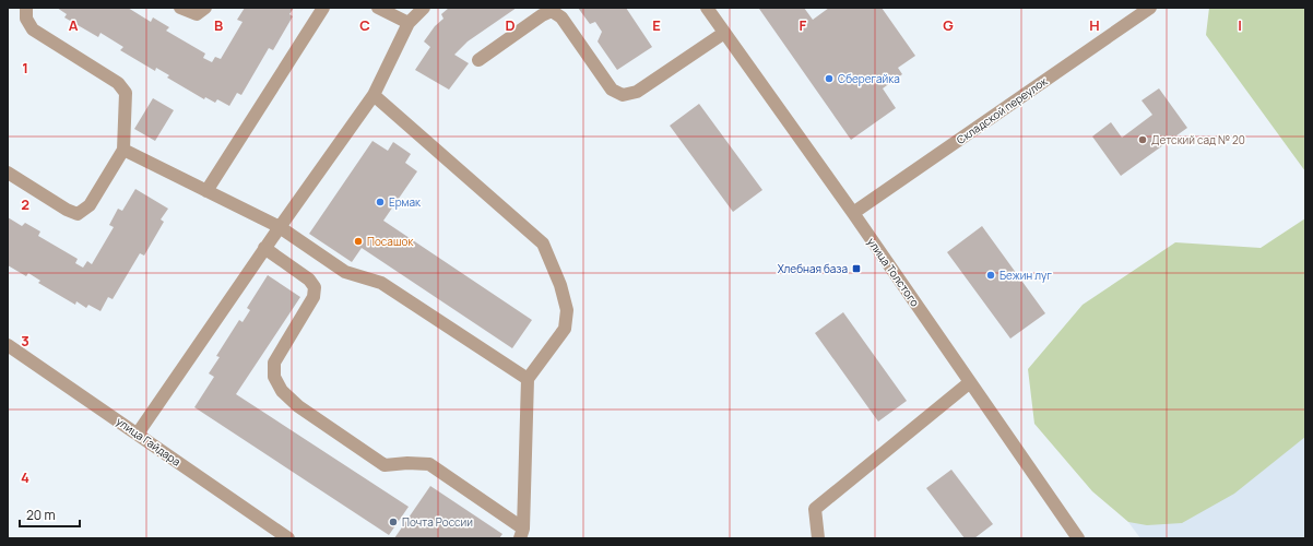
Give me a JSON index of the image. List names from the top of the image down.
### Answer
{
  "streets": {
    "street": ["Складской переулок", "улица Толстого", "улица Гайдара"]
  },
  "crossings": [
    ["Складской переулок", "улица Толстого"]
  ],
  "places": {
    "other": [
      "Сберегайка",
      "Детский сад № 20",
      "Ермак",
      "Посашок",
      "Бежин луг",
      "Почта России"
    ],
    "transit": ["Хлебная база"]
  },
  "scale_bar": "20 m",
  "grid": {
    "columns": [
      "A",
      "B",
      "C",
      "D",
      "E",
      "F",
      "G",
      "H",
      "I"
    ],
    "rows": [
      "1",
      "2",
      "3",
      "4"
    ]
  }
}
